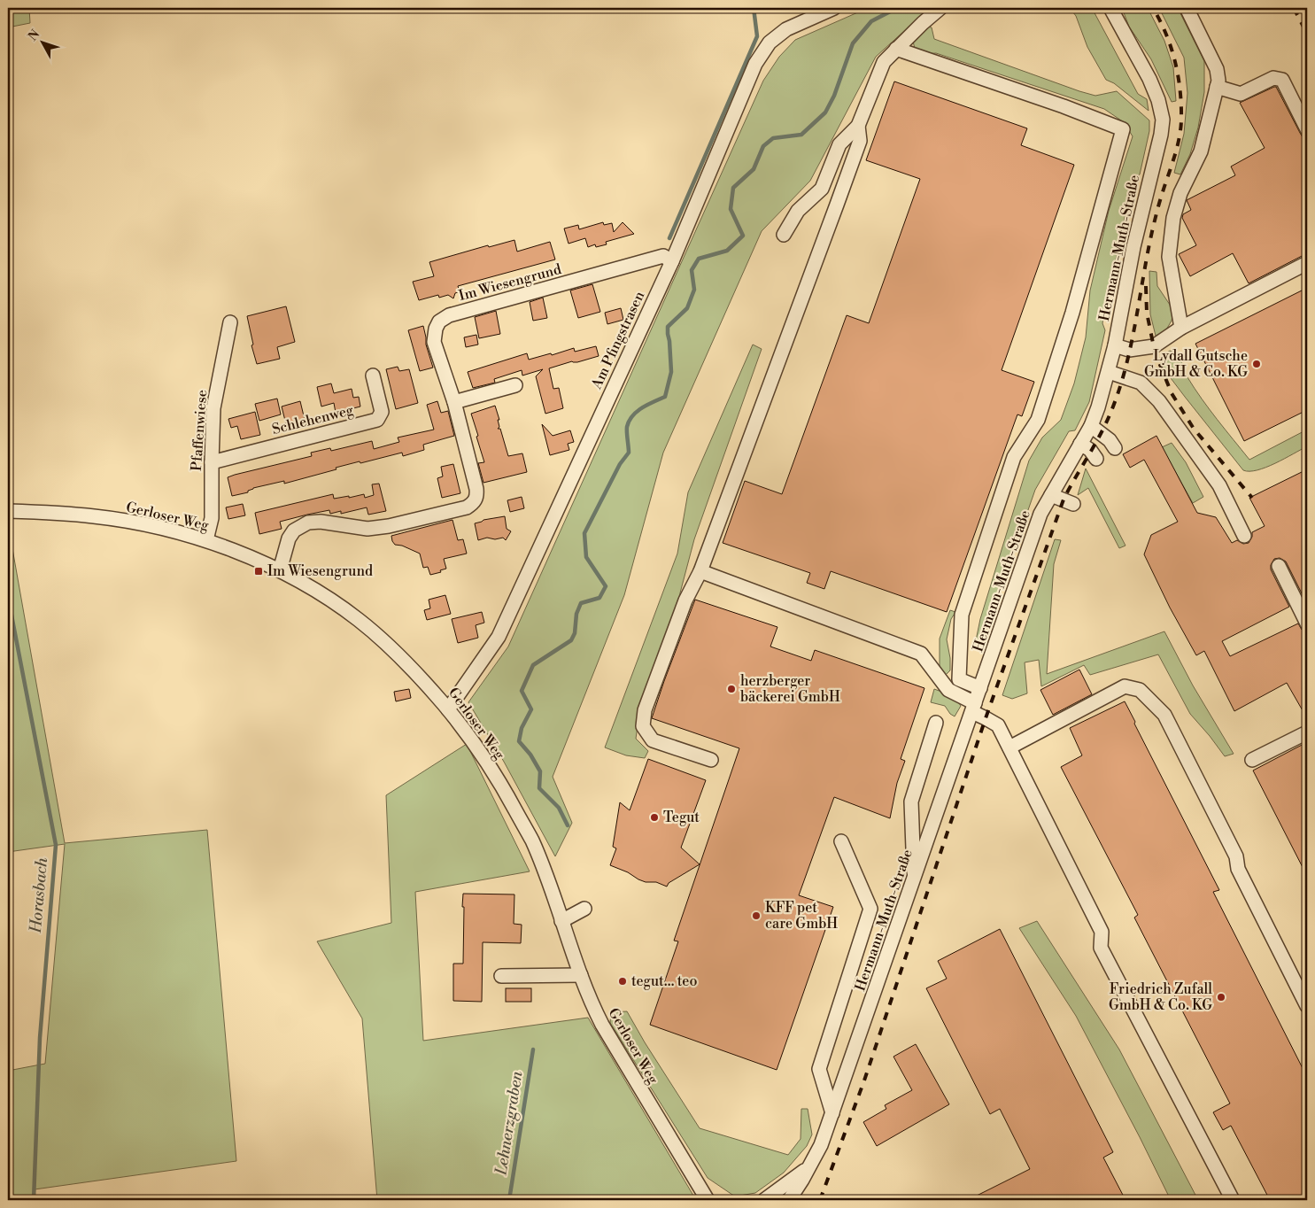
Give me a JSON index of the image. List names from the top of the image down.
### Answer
{
  "streets": {
    "street": [
      "Hermann-Muth-Straße",
      "Im Wiesengrund",
      "Am Pfingstrasen",
      "Schlehenweg",
      "Pfaffenwiese",
      "Gerloser Weg"
    ]
  },
  "crossings": [
    ["Im Wiesengrund", "Am Pfingstrasen"],
    ["Im Wiesengrund", "Gerloser Weg"],
    ["Am Pfingstrasen", "Gerloser Weg"],
    ["Schlehenweg", "Pfaffenwiese"],
    ["Pfaffenwiese", "Gerloser Weg"]
  ],
  "water": ["Horasbach", "Lehnerzgraben"],
  "places": {
    "other": [
      "Lydall Gutsche GmbH & Co. KG",
      "herzberger bäckerei GmbH",
      "Tegut",
      "KFF pet care GmbH",
      "tegut… teo",
      "Friedrich Zufall GmbH & Co. KG"
    ],
    "transit": ["Im Wiesengrund"]
  },
  "north": "top left"
}
